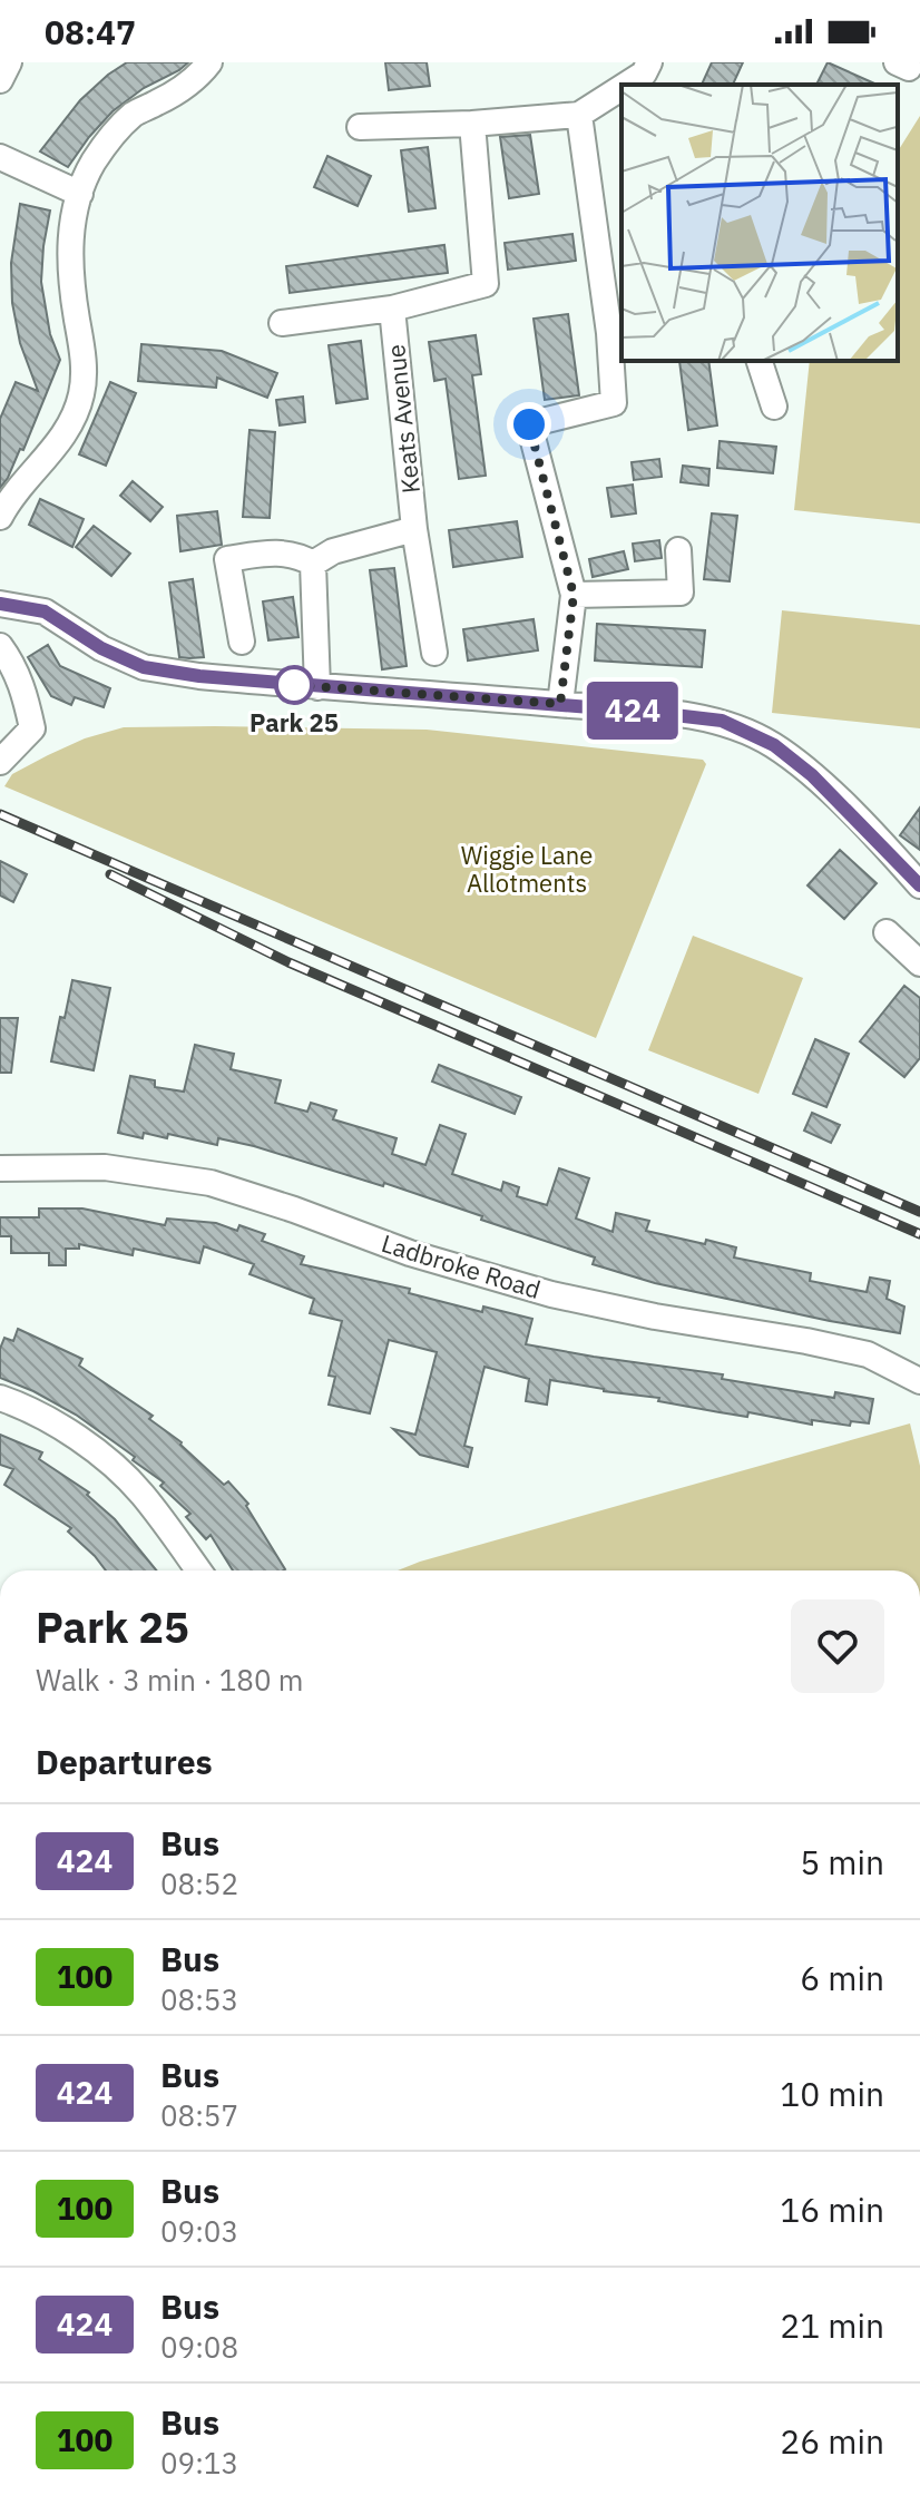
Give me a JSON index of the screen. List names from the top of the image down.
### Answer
{
  "streets": {
    "street": ["Keats Avenue", "Ladbroke Road"]
  },
  "parks": ["Wiggie Lane Allotments"],
  "places": ["Park 25"],
  "lines": ["bus line 424"],
  "page": {
    "status": "08:47",
    "on_map": "424",
    "heading": [
      ["Park 25", "Walk · 3 min · 180 m"],
      "Departures"
    ],
    "list": [
      {
        "mark": "424",
        "name": "Bus",
        "note": "08:52",
        "value": "5 min"
      },
      {
        "mark": "100",
        "name": "Bus",
        "note": "08:53",
        "value": "6 min"
      },
      {
        "mark": "424",
        "name": "Bus",
        "note": "08:57",
        "value": "10 min"
      },
      {
        "mark": "100",
        "name": "Bus",
        "note": "09:03",
        "value": "16 min"
      },
      {
        "mark": "424",
        "name": "Bus",
        "note": "09:08",
        "value": "21 min"
      },
      {
        "mark": "100",
        "name": "Bus",
        "note": "09:13",
        "value": "26 min"
      }
    ]
  }
}
